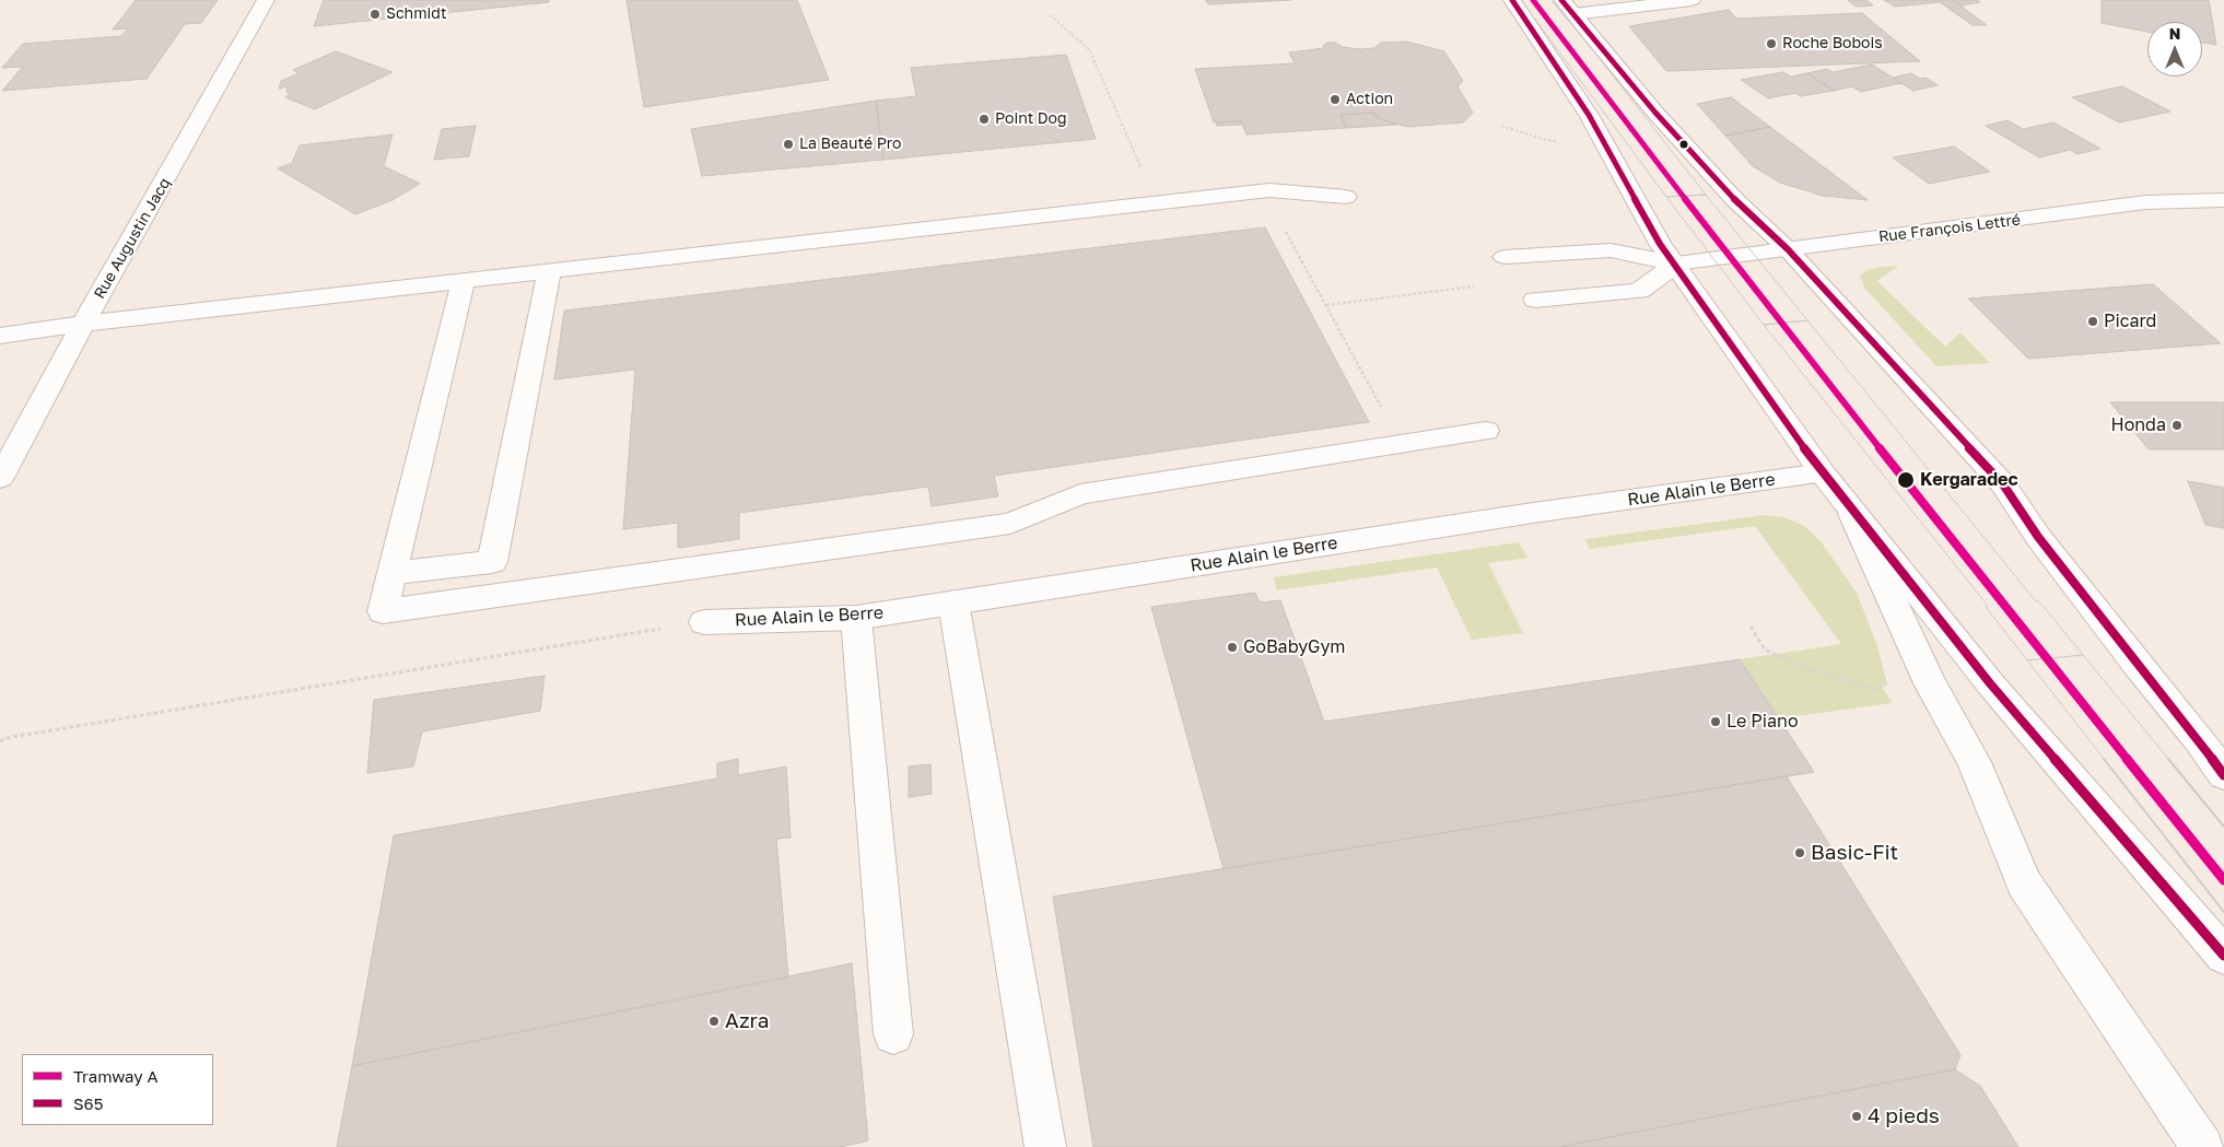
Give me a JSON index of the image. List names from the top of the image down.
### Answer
{
  "streets": {
    "street": ["Rue François Lettré", "Rue Augustin Jacq", "Rue Alain le Berre"]
  },
  "places": [
    "Schmidt",
    "Roche Bobois",
    "Action",
    "Point Dog",
    "La Beauté Pro",
    "Picard",
    "Honda",
    "Kergaradec",
    "GoBabyGym",
    "Le Piano",
    "Basic-Fit",
    "Azra",
    "4 pieds"
  ],
  "lines": ["tram line A", "transit line S65"],
  "legend": ["Tramway A", "S65"],
  "north": "top"
}
